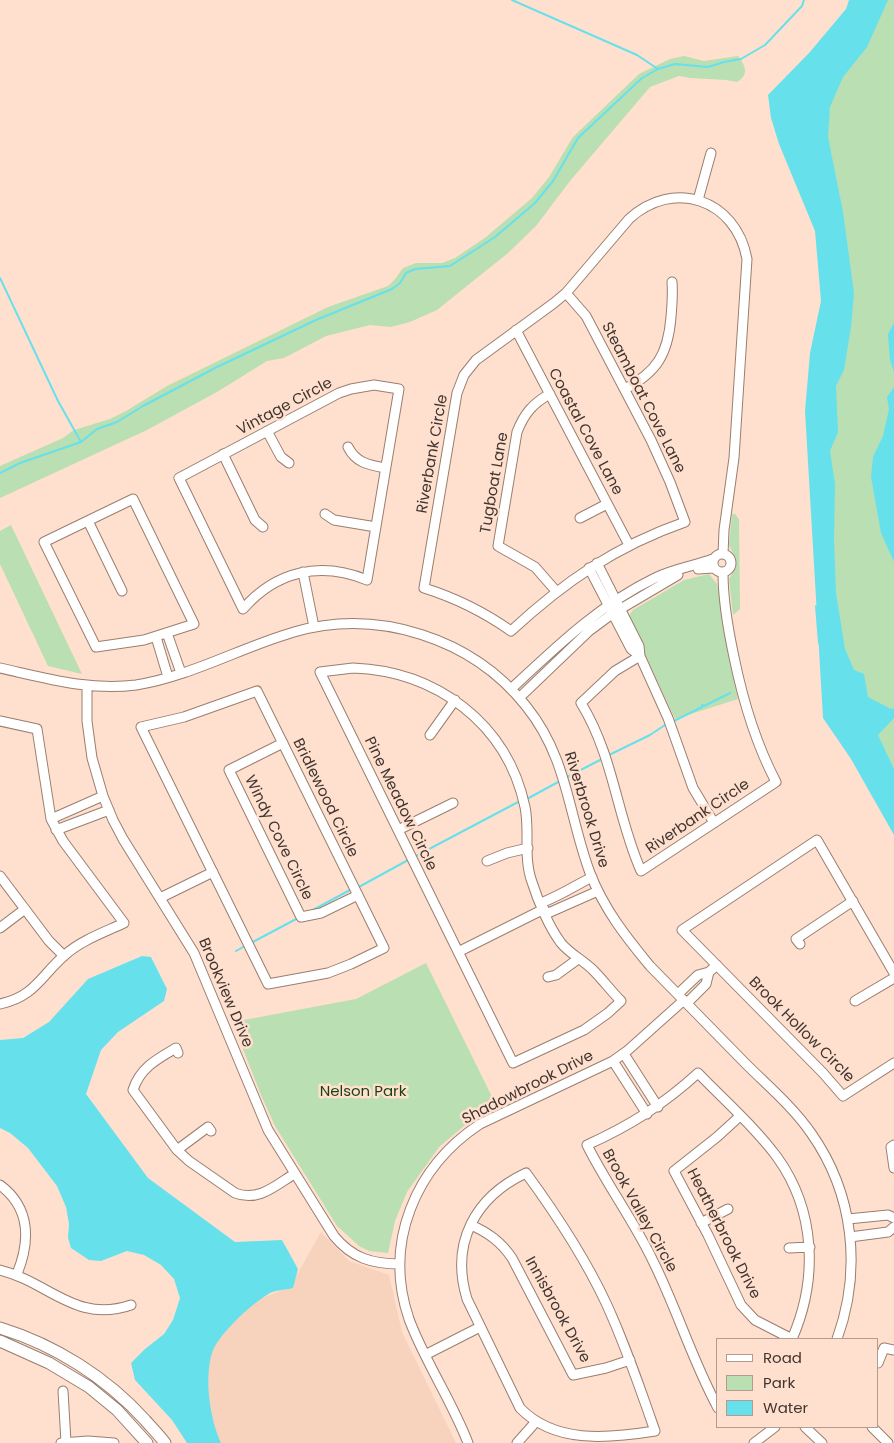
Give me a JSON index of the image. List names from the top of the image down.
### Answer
{
  "streets": {
    "street": [
      "Steamboat Cove Lane",
      "Vintage Circle",
      "Coastal Cove Lane",
      "Riverbank Circle",
      "Tugboat Lane",
      "Bridlewood Circle",
      "Pine Meadow Circle",
      "Riverbrook Drive",
      "Windy Cove Circle",
      "Brookview Drive",
      "Brook Hollow Circle",
      "Shadowbrook Drive",
      "Brook Valley Circle",
      "Heatherbrook Drive",
      "Innisbrook Drive"
    ]
  },
  "crossings": [
    ["Steamboat Cove Lane", "Riverbank Circle"],
    ["Coastal Cove Lane", "Riverbank Circle"],
    ["Coastal Cove Lane", "Tugboat Lane"],
    ["Riverbank Circle", "Tugboat Lane"],
    ["Bridlewood Circle", "Windy Cove Circle"],
    ["Riverbrook Drive", "Brookview Drive"],
    ["Riverbrook Drive", "Shadowbrook Drive"],
    ["Brookview Drive", "Shadowbrook Drive"],
    ["Brook Valley Circle", "Heatherbrook Drive"]
  ],
  "parks": ["Nelson Park"],
  "legend": ["Road", "Park", "Water"]
}
